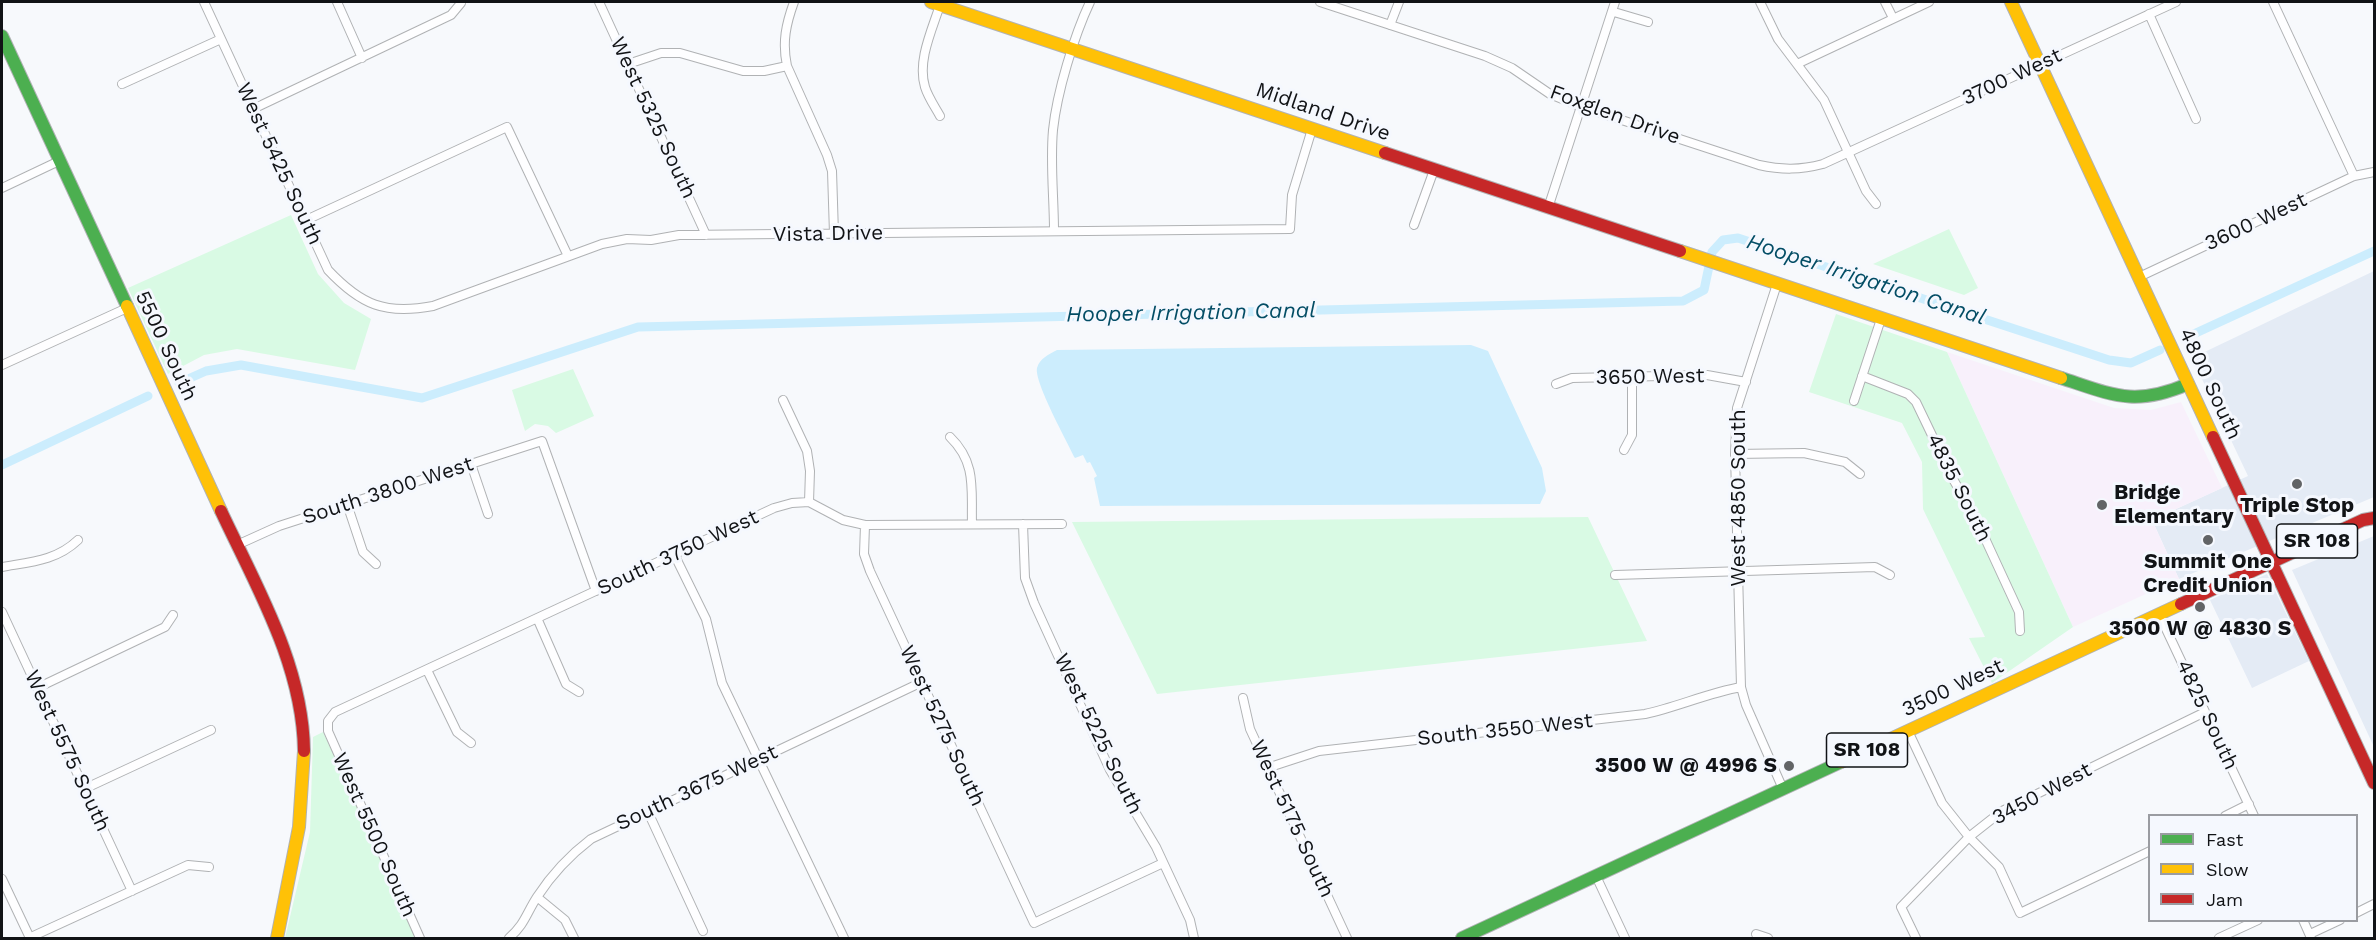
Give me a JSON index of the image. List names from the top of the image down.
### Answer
{
  "streets": {
    "main road": [
      "Midland Drive",
      "5500 South",
      "4800 South",
      "SR 108",
      "3500 West"
    ],
    "street": [
      "3700 West",
      "Foxglen Drive",
      "West 5325 South",
      "West 5425 South",
      "3600 West",
      "Vista Drive",
      "3650 West",
      "4835 South",
      "South 3800 West",
      "West 4850 South",
      "South 3750 West",
      "4825 South",
      "West 5275 South",
      "South 3550 West",
      "West 5225 South",
      "West 5575 South",
      "South 3675 West",
      "3450 West",
      "West 5175 South",
      "West 5500 South"
    ]
  },
  "crossings": [
    ["3700 West", "Foxglen Drive"],
    ["3700 West", "4800 South"],
    ["Midland Drive", "Vista Drive"],
    ["Midland Drive", "4800 South"],
    ["Midland Drive", "West 4850 South"],
    ["West 5325 South", "Vista Drive"],
    ["West 5425 South", "Vista Drive"],
    ["3600 West", "4800 South"],
    ["5500 South", "South 3800 West"],
    ["3650 West", "West 4850 South"],
    ["4800 South", "3500 West"],
    ["South 3800 West", "South 3750 West"],
    ["West 4850 South", "3500 West"],
    ["West 4850 South", "South 3550 West"],
    ["South 3750 West", "West 5500 South"],
    ["3500 West", "4825 South"],
    ["4825 South", "3450 West"],
    ["West 5275 South", "West 5225 South"],
    ["West 5275 South", "South 3675 West"],
    ["South 3550 West", "West 5175 South"]
  ],
  "water": ["Hooper Irrigation Canal"],
  "places": [
    "Triple Stop",
    "Bridge Elementary",
    "Summit One Credit Union",
    "3500 W @ 4830 S",
    "3500 W @ 4996 S"
  ],
  "legend": ["Fast", "Slow", "Jam"]
}
